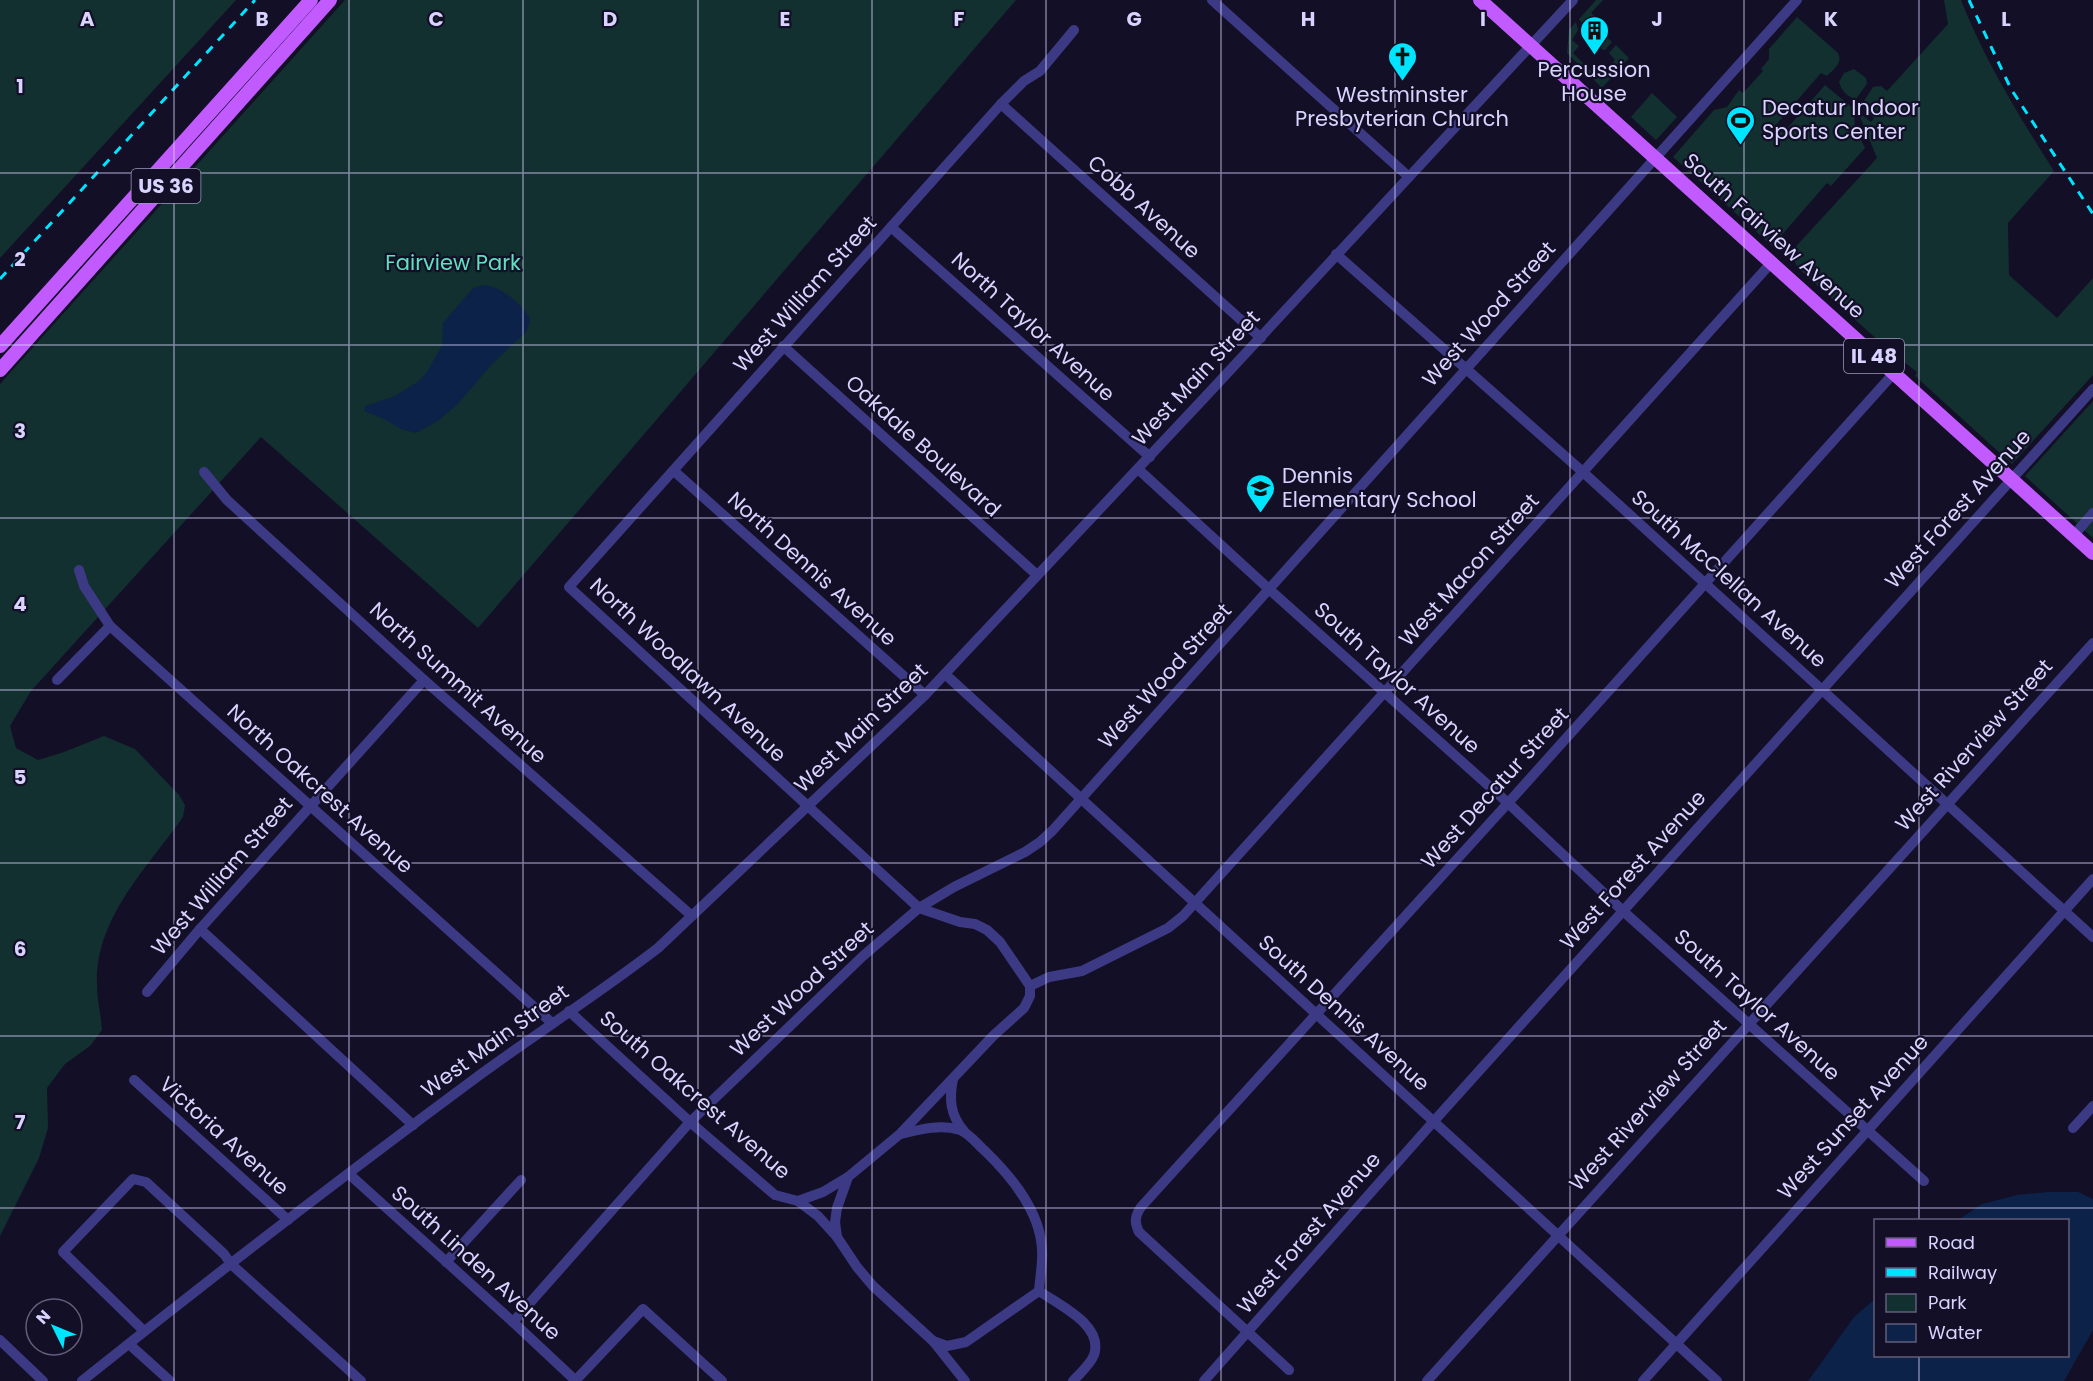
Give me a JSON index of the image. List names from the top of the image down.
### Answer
{
  "streets": {
    "main road": ["US 36", "South Fairview Avenue", "IL 48"],
    "street": [
      "Cobb Avenue",
      "West William Street",
      "West Wood Street",
      "North Taylor Avenue",
      "West Main Street",
      "Oakdale Boulevard",
      "West Forest Avenue",
      "North Dennis Avenue",
      "West Macon Street",
      "South McClellan Avenue",
      "North Woodlawn Avenue",
      "South Taylor Avenue",
      "North Summit Avenue",
      "West Riverview Street",
      "West Decatur Street",
      "North Oakcrest Avenue",
      "South Dennis Avenue",
      "South Oakcrest Avenue",
      "West Sunset Avenue",
      "Victoria Avenue",
      "South Linden Avenue"
    ]
  },
  "crossings": [
    ["Cobb Avenue", "West William Street"],
    ["Cobb Avenue", "West Main Street"],
    ["South Fairview Avenue", "West Wood Street"],
    ["South Fairview Avenue", "West Main Street"],
    ["South Fairview Avenue", "West Forest Avenue"],
    ["South Fairview Avenue", "West Macon Street"],
    ["South Fairview Avenue", "West Decatur Street"],
    ["West William Street", "North Taylor Avenue"],
    ["West William Street", "Oakdale Boulevard"],
    ["West William Street", "North Dennis Avenue"],
    ["West William Street", "North Woodlawn Avenue"],
    ["West William Street", "North Summit Avenue"],
    ["West William Street", "North Oakcrest Avenue"],
    ["West Wood Street", "South McClellan Avenue"],
    ["West Wood Street", "North Woodlawn Avenue"],
    ["West Wood Street", "South Taylor Avenue"],
    ["West Wood Street", "South Dennis Avenue"],
    ["West Wood Street", "South Oakcrest Avenue"],
    ["West Wood Street", "South Linden Avenue"],
    ["North Taylor Avenue", "West Main Street"],
    ["West Main Street", "Oakdale Boulevard"],
    ["West Main Street", "North Dennis Avenue"],
    ["West Main Street", "South McClellan Avenue"],
    ["West Main Street", "North Woodlawn Avenue"],
    ["West Main Street", "South Taylor Avenue"],
    ["West Main Street", "North Summit Avenue"],
    ["West Main Street", "North Oakcrest Avenue"],
    ["West Main Street", "South Dennis Avenue"],
    ["West Main Street", "South Oakcrest Avenue"],
    ["West Main Street", "Victoria Avenue"],
    ["West Main Street", "South Linden Avenue"],
    ["West Forest Avenue", "South McClellan Avenue"],
    ["West Forest Avenue", "South Taylor Avenue"],
    ["West Forest Avenue", "West Decatur Street"],
    ["West Forest Avenue", "South Dennis Avenue"],
    ["West Macon Street", "South McClellan Avenue"],
    ["West Macon Street", "South Taylor Avenue"],
    ["West Macon Street", "South Dennis Avenue"],
    ["South McClellan Avenue", "West Riverview Street"],
    ["South McClellan Avenue", "West Decatur Street"],
    ["South McClellan Avenue", "West Sunset Avenue"],
    ["South Taylor Avenue", "West Riverview Street"],
    ["South Taylor Avenue", "West Decatur Street"],
    ["South Taylor Avenue", "West Sunset Avenue"],
    ["West Riverview Street", "South Dennis Avenue"],
    ["West Decatur Street", "South Dennis Avenue"],
    ["South Dennis Avenue", "West Sunset Avenue"]
  ],
  "parks": ["Fairview Park"],
  "places": {
    "building": ["Percussion House"],
    "church": ["Westminster Presbyterian Church"],
    "sports": ["Decatur Indoor Sports Center"],
    "school or university": ["Dennis Elementary School"]
  },
  "legend": [
    "Road",
    "Railway",
    "Park",
    "Water"
  ],
  "north": "top left",
  "grid": {
    "columns": [
      "A",
      "B",
      "C",
      "D",
      "E",
      "F",
      "G",
      "H",
      "I",
      "J",
      "K",
      "L"
    ],
    "rows": [
      "1",
      "2",
      "3",
      "4",
      "5",
      "6",
      "7"
    ]
  }
}
